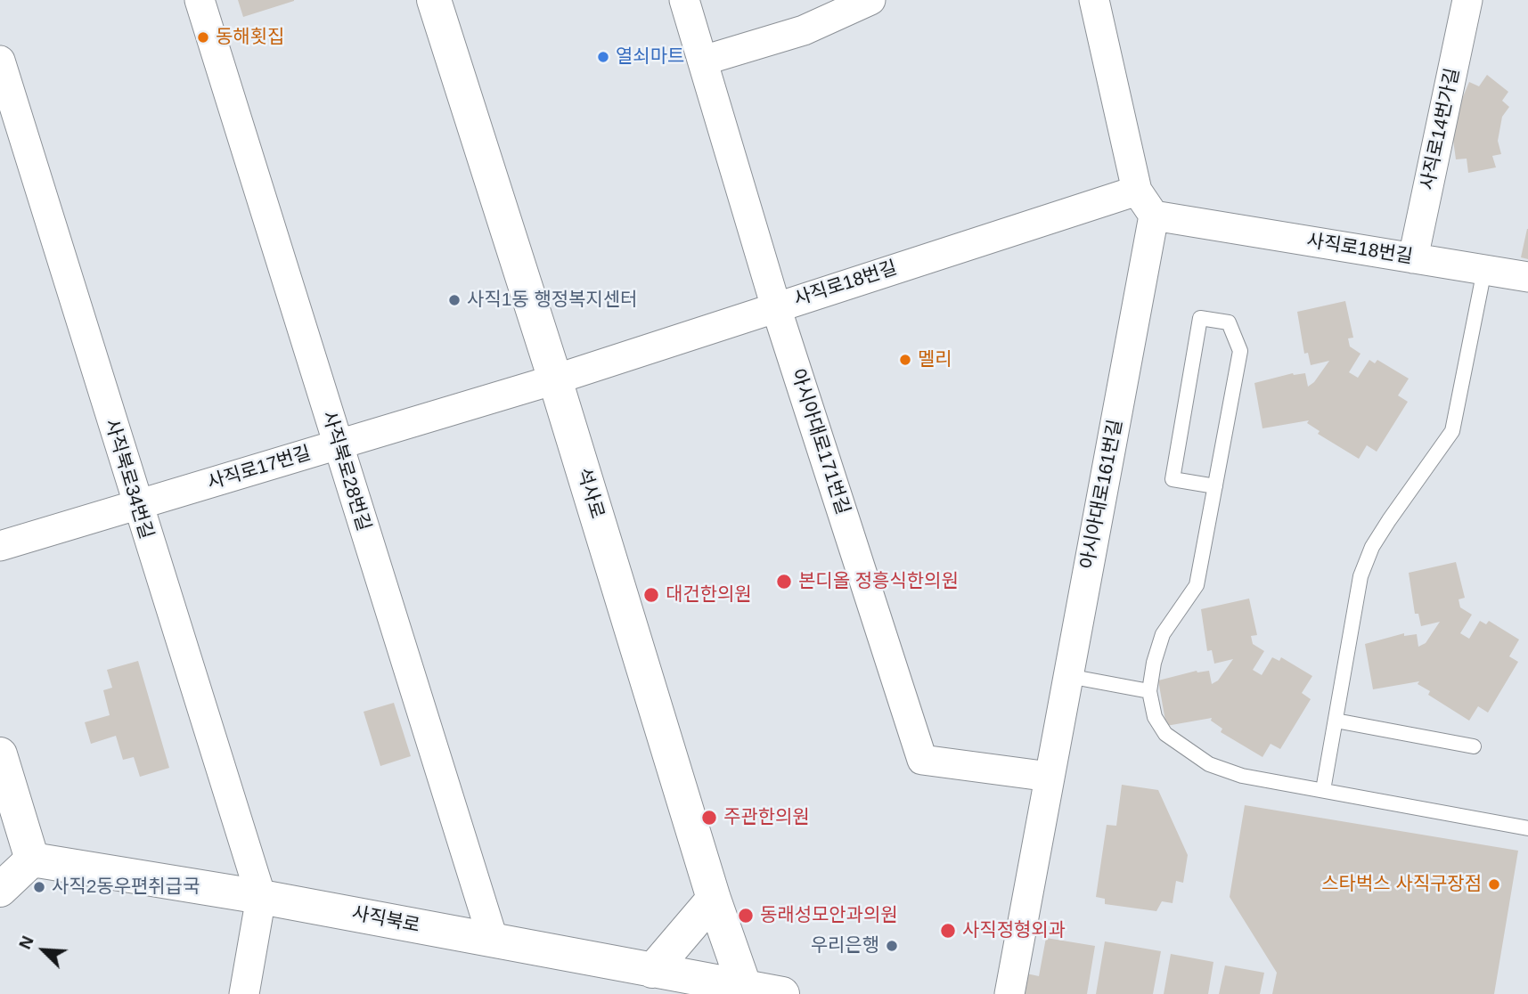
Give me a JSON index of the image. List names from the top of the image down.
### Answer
{
  "streets": {
    "main road": ["석사로", "사직북로"],
    "street": [
      "사직로14번가길",
      "사직로18번길",
      "아시아대로171번길",
      "사직로17번길",
      "사직북로28번길",
      "사직북로34번길",
      "아시아대로161번길"
    ]
  },
  "crossings": [
    ["사직로14번가길", "사직로18번길"],
    ["사직로18번길", "아시아대로171번길"],
    ["사직로18번길", "사직로17번길"],
    ["사직로18번길", "석사로"],
    ["사직로18번길", "아시아대로161번길"],
    ["아시아대로171번길", "아시아대로161번길"],
    ["사직로17번길", "사직북로28번길"],
    ["사직로17번길", "사직북로34번길"],
    ["사직로17번길", "석사로"],
    ["사직북로28번길", "사직북로"],
    ["사직북로34번길", "사직북로"],
    ["석사로", "사직북로"]
  ],
  "places": [
    "동해횟집",
    "열쇠마트",
    "사직1동 행정복지센터",
    "멜리",
    "본디올 정흥식한의원",
    "대건한의원",
    "주관한의원",
    "스타벅스 사직구장점",
    "사직2동우편취급국",
    "동래성모안과의원",
    "사직정형외과",
    "우리은행"
  ],
  "north": "top left"
}
